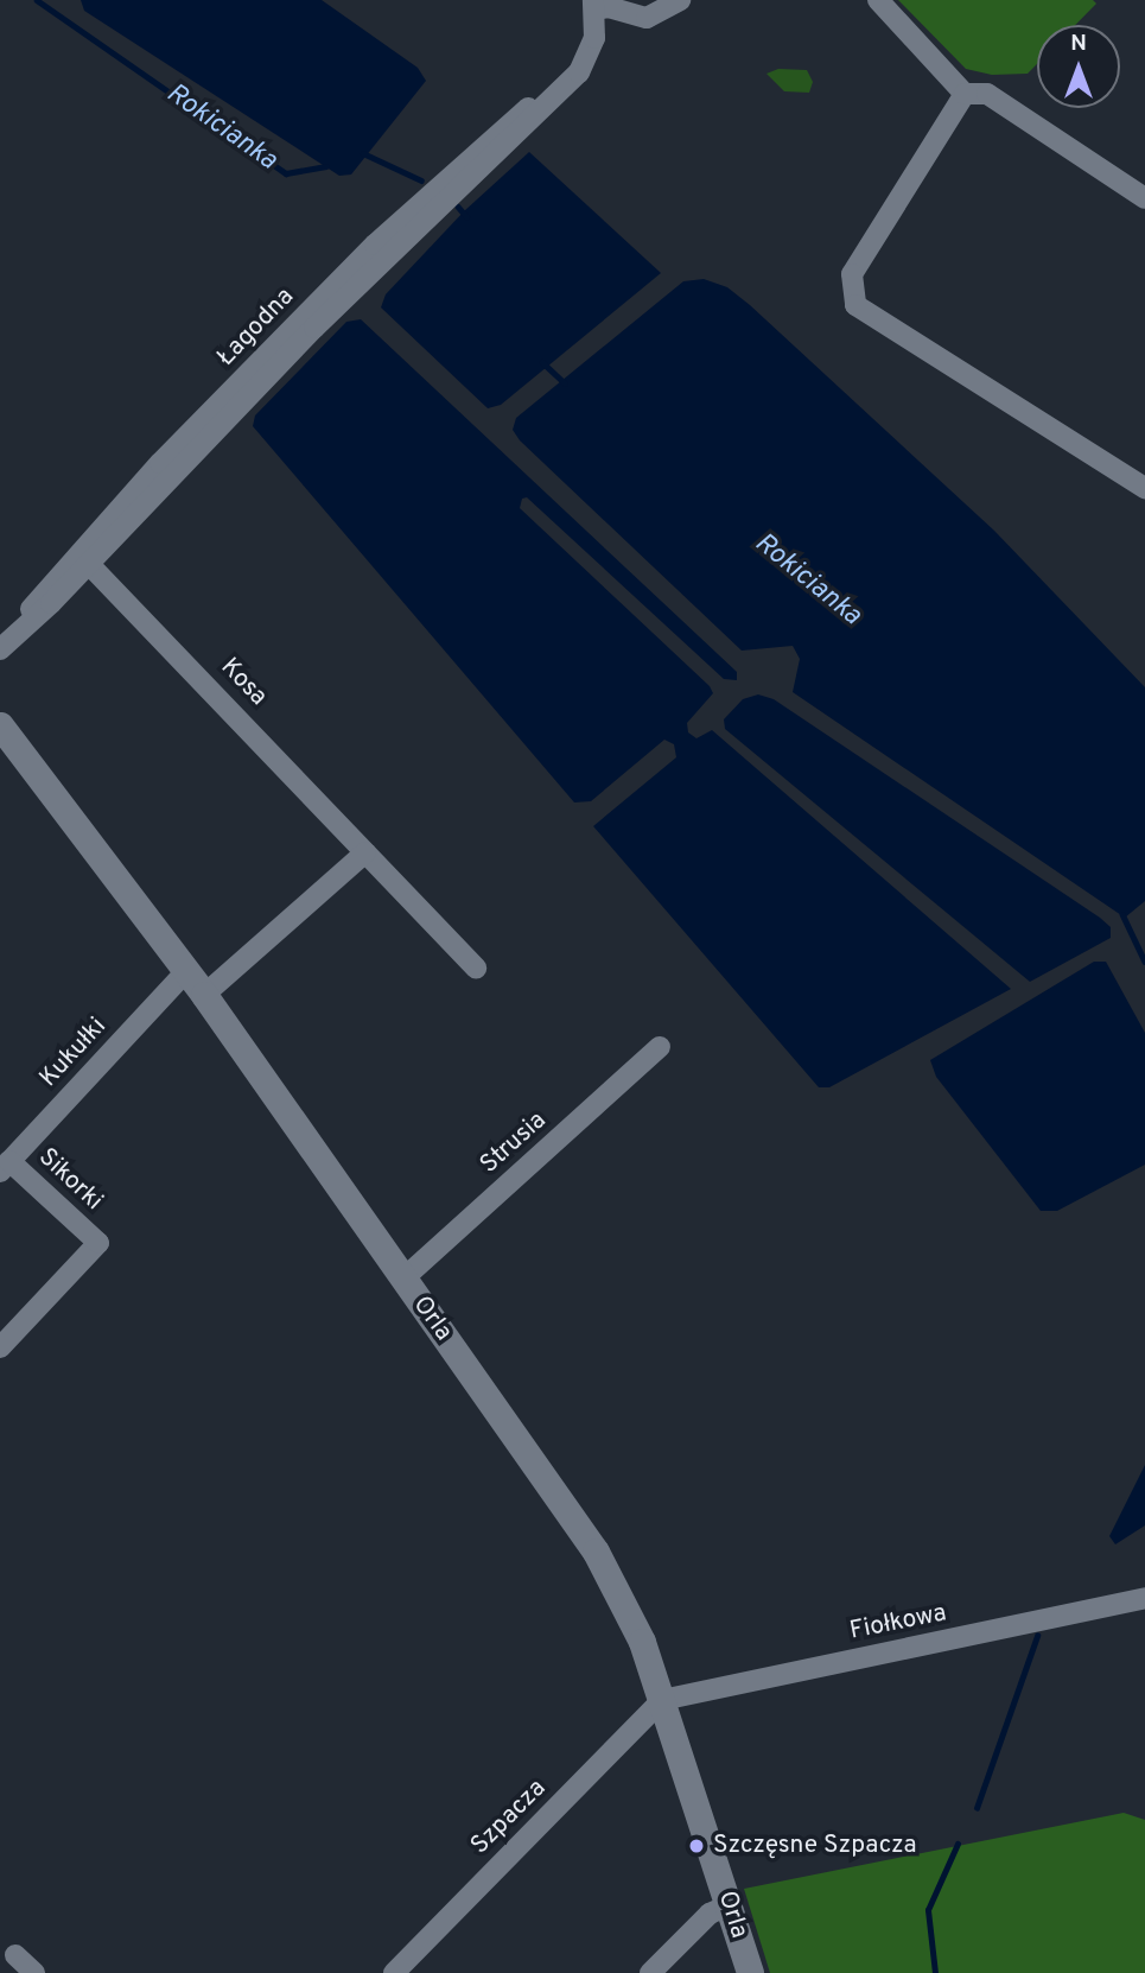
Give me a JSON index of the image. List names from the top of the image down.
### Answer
{
  "streets": {
    "street": [
      "Łagodna",
      "Kosa",
      "Kukułki",
      "Strusia",
      "Sikorki",
      "Orla",
      "Fiołkowa",
      "Szpacza"
    ]
  },
  "crossings": [
    ["Łagodna", "Kosa"],
    ["Kukułki", "Sikorki"],
    ["Kukułki", "Orla"],
    ["Strusia", "Orla"],
    ["Orla", "Fiołkowa"],
    ["Orla", "Szpacza"],
    ["Fiołkowa", "Szpacza"]
  ],
  "water": ["Rokicianka"],
  "places": ["Szczęsne Szpacza"],
  "north": "top"
}
